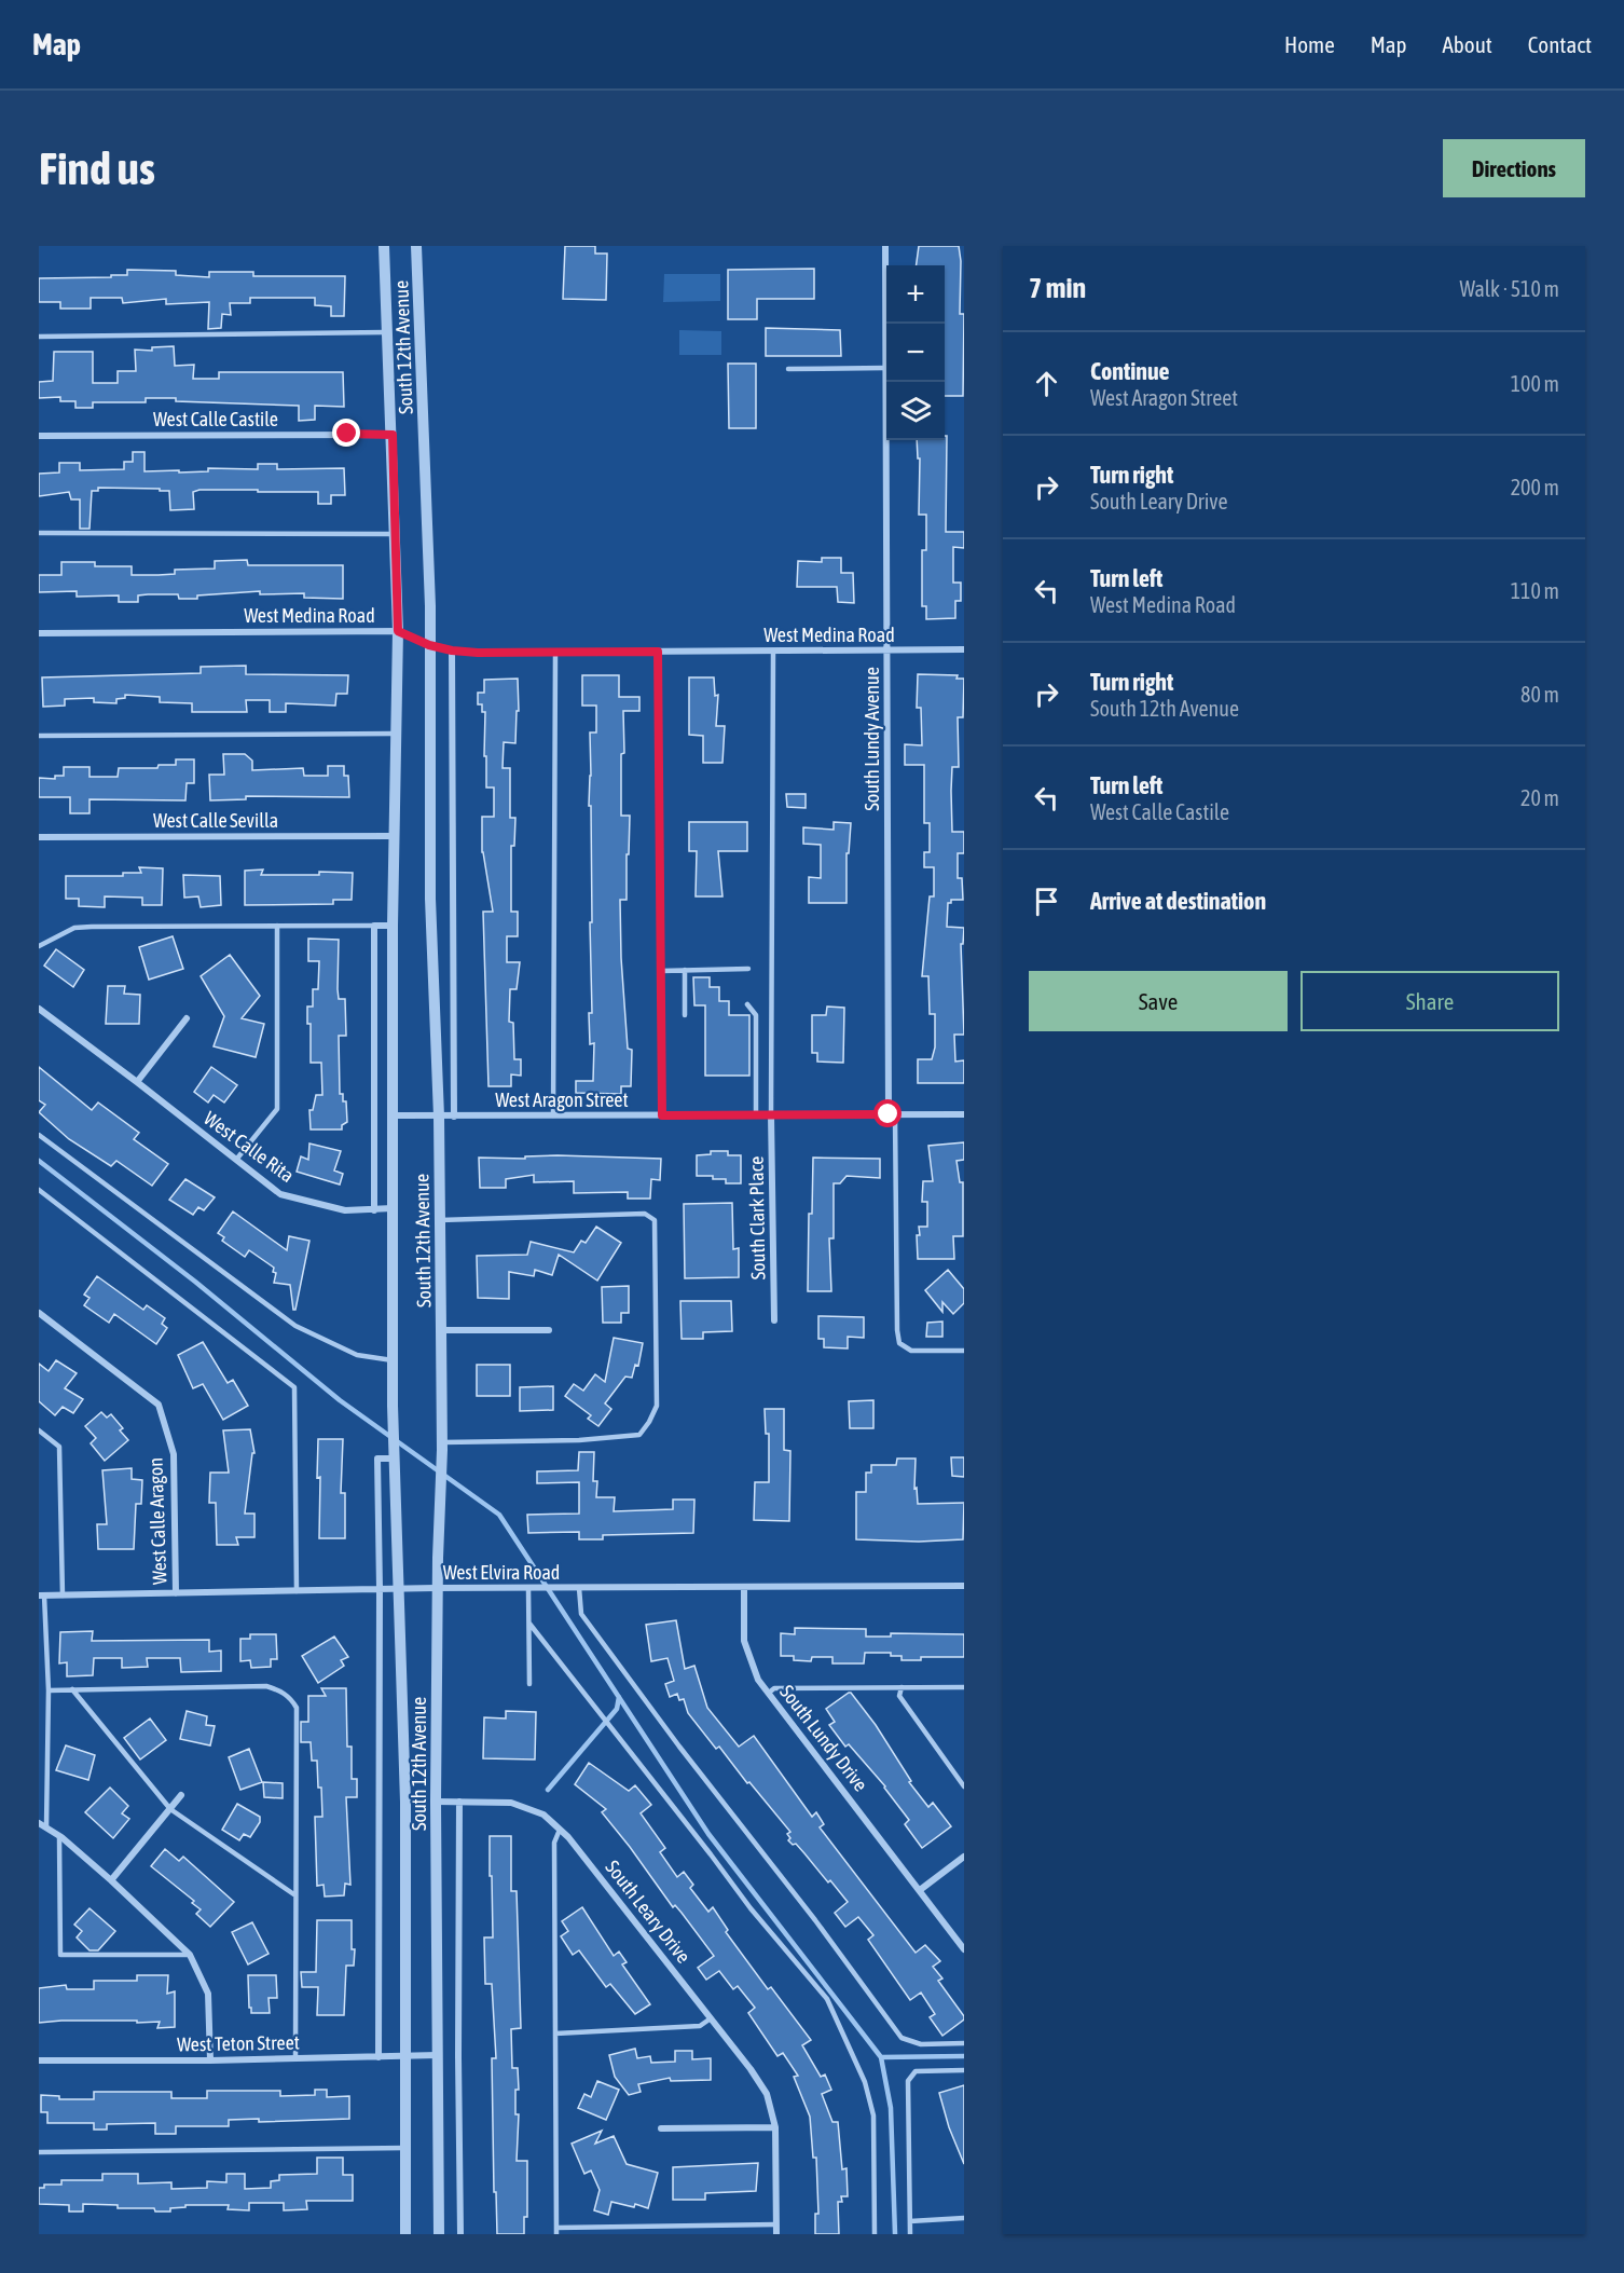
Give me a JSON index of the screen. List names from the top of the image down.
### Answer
{
  "streets": {
    "street": [
      "South 12th Avenue",
      "West Calle Castile",
      "West Medina Road",
      "South Lundy Avenue",
      "West Calle Sevilla",
      "West Aragon Street",
      "West Calle Rita",
      "South Clark Place",
      "West Calle Aragon",
      "West Elvira Road",
      "South Lundy Drive",
      "South Leary Drive",
      "West Teton Street"
    ]
  },
  "crossings": [
    ["South 12th Avenue", "West Calle Castile"],
    ["South 12th Avenue", "West Medina Road"],
    ["South 12th Avenue", "West Calle Sevilla"],
    ["South 12th Avenue", "West Aragon Street"],
    ["South 12th Avenue", "West Calle Rita"],
    ["South 12th Avenue", "West Elvira Road"],
    ["South 12th Avenue", "South Leary Drive"],
    ["South 12th Avenue", "West Teton Street"],
    ["West Medina Road", "South Lundy Avenue"],
    ["South Lundy Avenue", "West Aragon Street"],
    ["West Aragon Street", "South Clark Place"],
    ["West Calle Aragon", "West Elvira Road"],
    ["West Elvira Road", "South Lundy Drive"]
  ],
  "page": {
    "header": "Map",
    "nav": [
      "Home",
      "Map",
      "About",
      "Contact"
    ],
    "buttons": [
      "Directions",
      ["Save", "Share"]
    ],
    "title": "Find us",
    "heading": ["7 min", "Walk · 510 m"],
    "map_buttons": ["+", "−"],
    "list": [
      ["Continue", "West Aragon Street", "100 m"],
      ["Turn right", "South Leary Drive", "200 m"],
      ["Turn left", "West Medina Road", "110 m"],
      ["Turn right", "South 12th Avenue", "80 m"],
      ["Turn left", "West Calle Castile", "20 m"],
      "Arrive at destination"
    ]
  }
}
